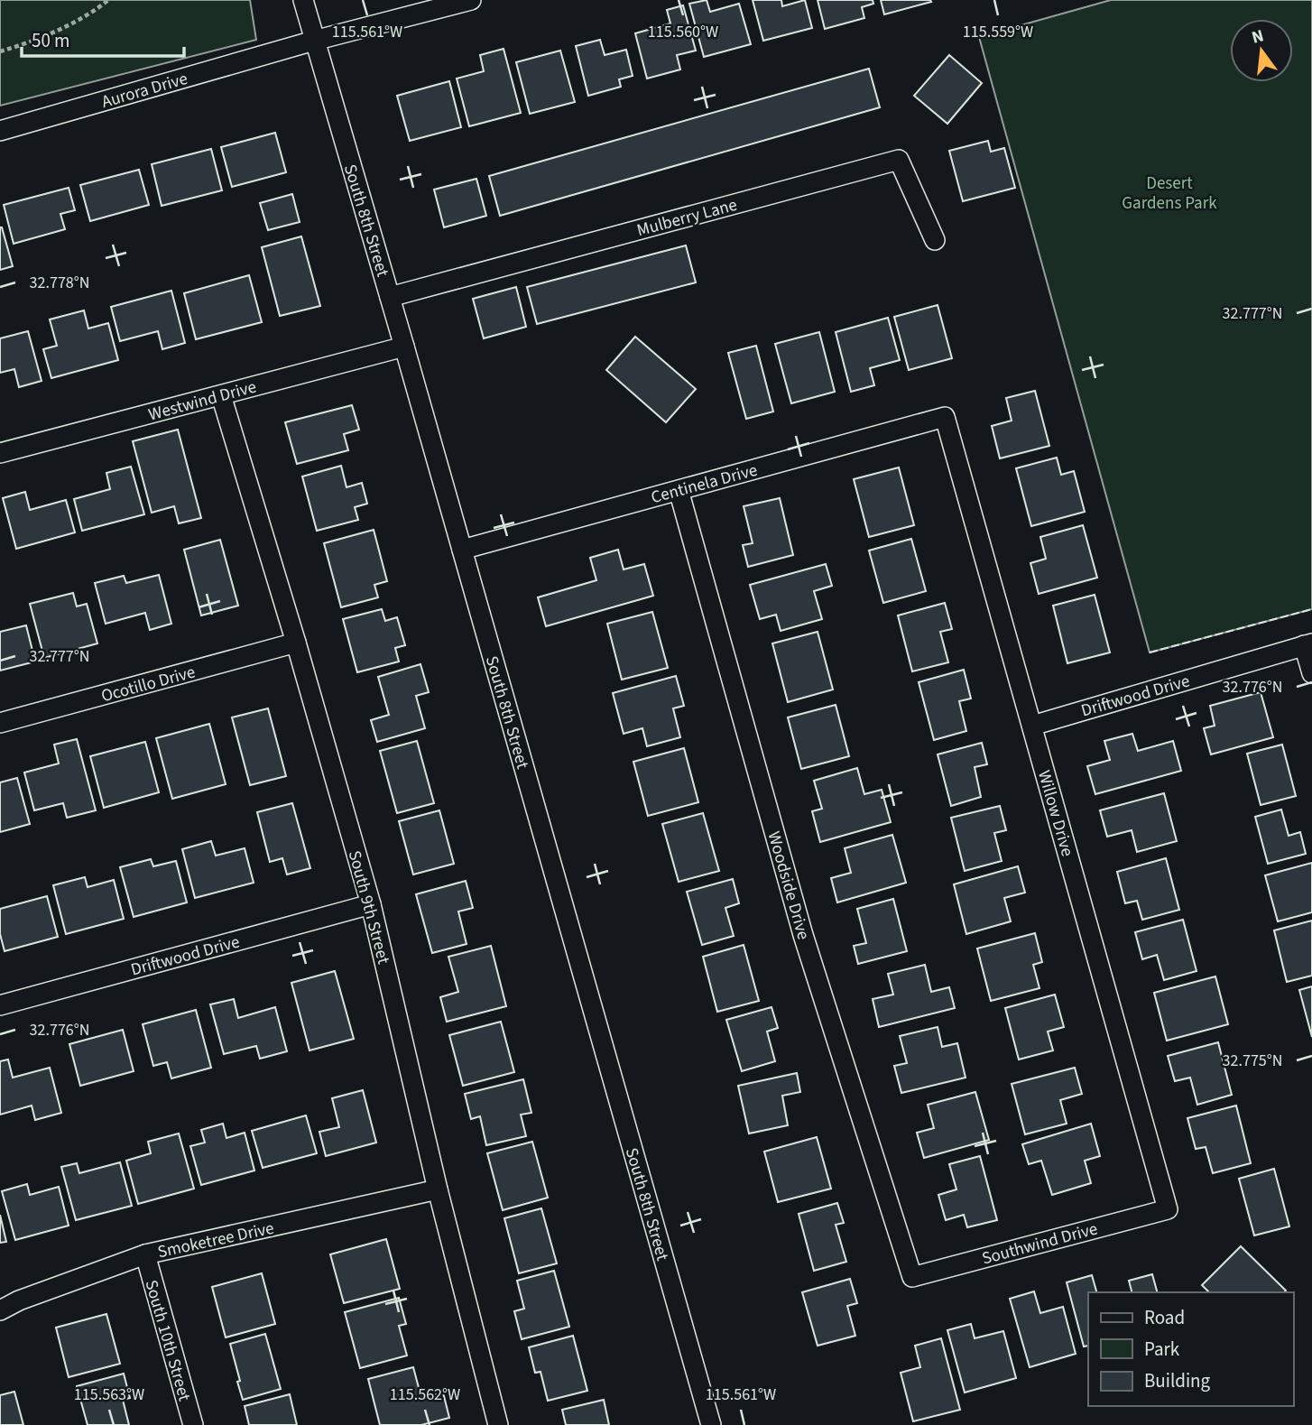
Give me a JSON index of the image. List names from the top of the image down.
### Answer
{
  "streets": {
    "street": [
      "Aurora Drive",
      "Mulberry Lane",
      "South 8th Street",
      "Westwind Drive",
      "Centinela Drive",
      "Ocotillo Drive",
      "Driftwood Drive",
      "Willow Drive",
      "Woodside Drive",
      "South 9th Street",
      "Smoketree Drive",
      "Southwind Drive",
      "South 10th Street"
    ]
  },
  "crossings": [
    ["Aurora Drive", "South 8th Street"],
    ["Mulberry Lane", "South 8th Street"],
    ["South 8th Street", "Westwind Drive"],
    ["South 8th Street", "Centinela Drive"],
    ["Westwind Drive", "South 9th Street"],
    ["Centinela Drive", "Willow Drive"],
    ["Centinela Drive", "Woodside Drive"],
    ["Ocotillo Drive", "South 9th Street"],
    ["Driftwood Drive", "Willow Drive"],
    ["Driftwood Drive", "South 9th Street"],
    ["Willow Drive", "Southwind Drive"],
    ["Woodside Drive", "Southwind Drive"],
    ["South 9th Street", "Smoketree Drive"],
    ["Smoketree Drive", "South 10th Street"]
  ],
  "parks": ["Desert Gardens Park"],
  "legend": ["Road", "Park", "Building"],
  "scale_bar": "50 m",
  "north": "top",
  "coordinates": [
    "115.561°W",
    "115.560°W",
    "115.559°W",
    "32.778°N",
    "32.777°N",
    "32.776°N",
    "32.775°N",
    "115.563°W",
    "115.562°W"
  ]
}
